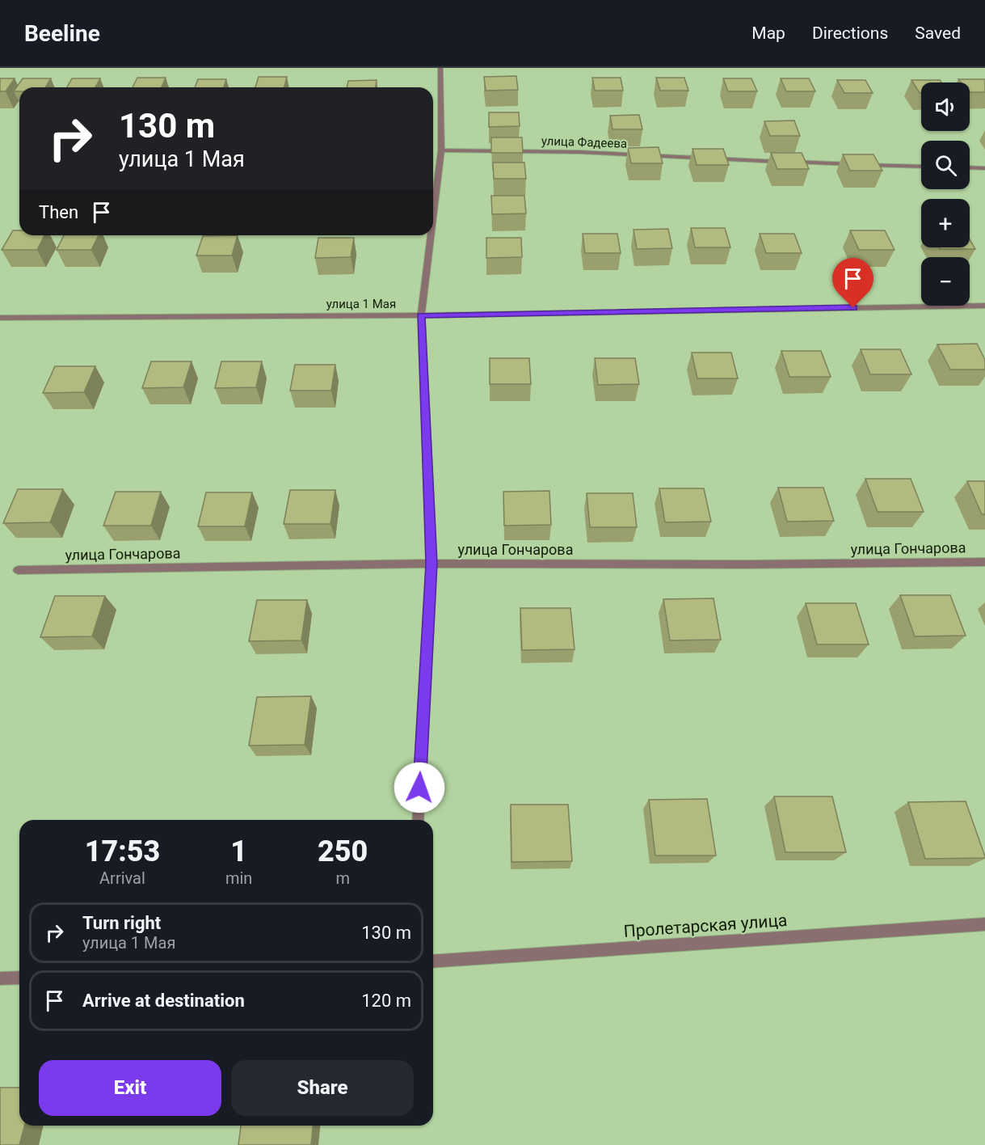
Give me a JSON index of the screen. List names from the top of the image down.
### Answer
{
  "streets": {
    "street": [
      "улица Фадеева",
      "улица 1 Мая",
      "улица Гончарова",
      "Пролетарская улица"
    ]
  },
  "page": {
    "header": "Beeline",
    "nav": ["Map", "Directions", "Saved"],
    "map_buttons": ["+", "−"],
    "turn": ["130 m", "улица 1 Мая"],
    "then": "Then",
    "eta": [
      "17:53",
      "Arrival",
      "1",
      "min",
      "250",
      "m"
    ],
    "list": [
      {
        "name": "Turn right",
        "note": "улица 1 Мая",
        "value": "130 m"
      },
      {
        "name": "Arrive at destination",
        "value": "120 m"
      }
    ],
    "buttons": ["Exit", "Share"]
  }
}
